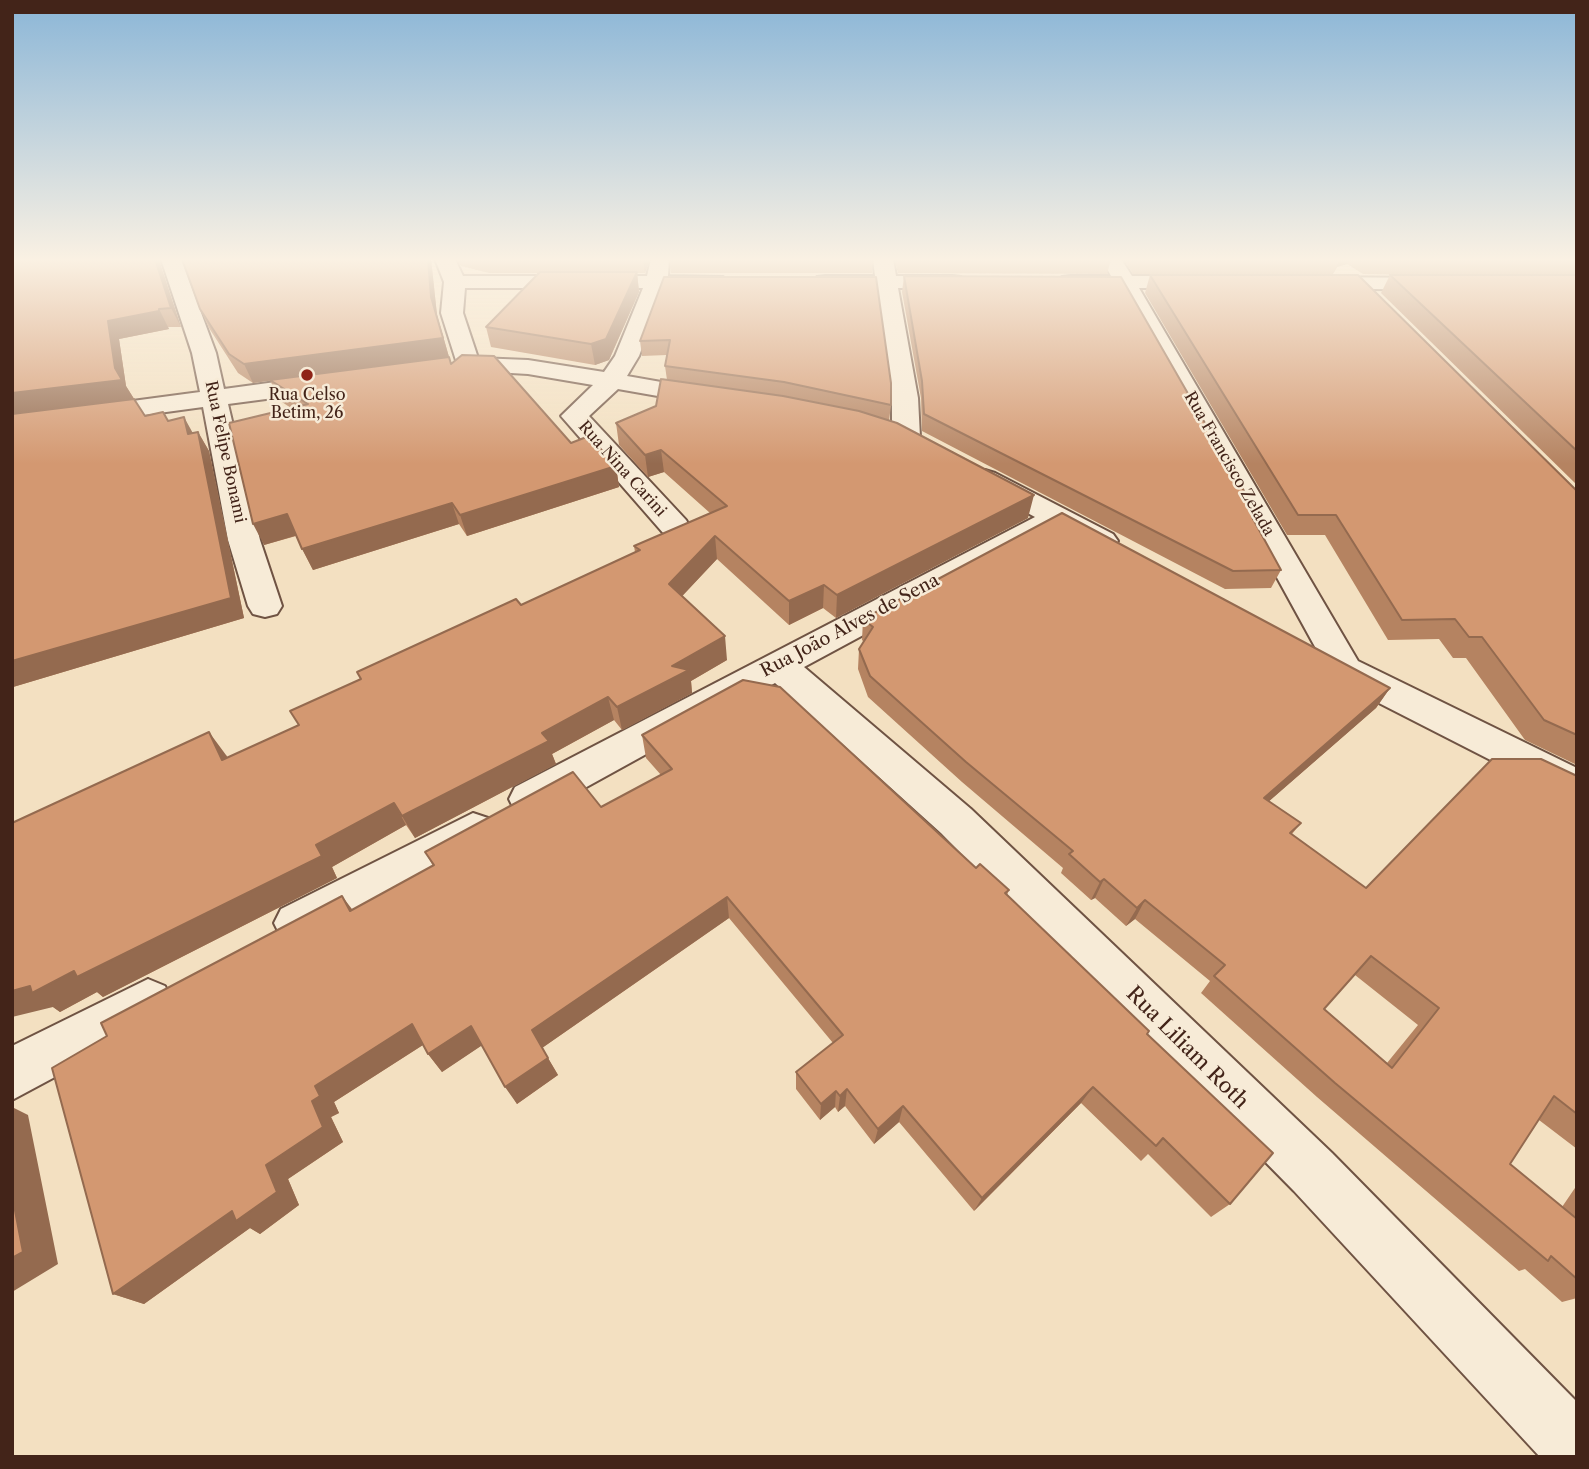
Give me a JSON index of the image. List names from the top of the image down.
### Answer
{
  "streets": {
    "street": [
      "Rua Felipe Bonami",
      "Rua Francisco Zelada",
      "Rua Nina Carini",
      "Rua João Alves de Sena",
      "Rua Liliam Roth"
    ]
  },
  "crossings": [
    ["Rua João Alves de Sena", "Rua Liliam Roth"]
  ],
  "places": ["Rua Celso Betim, 26"]
}
